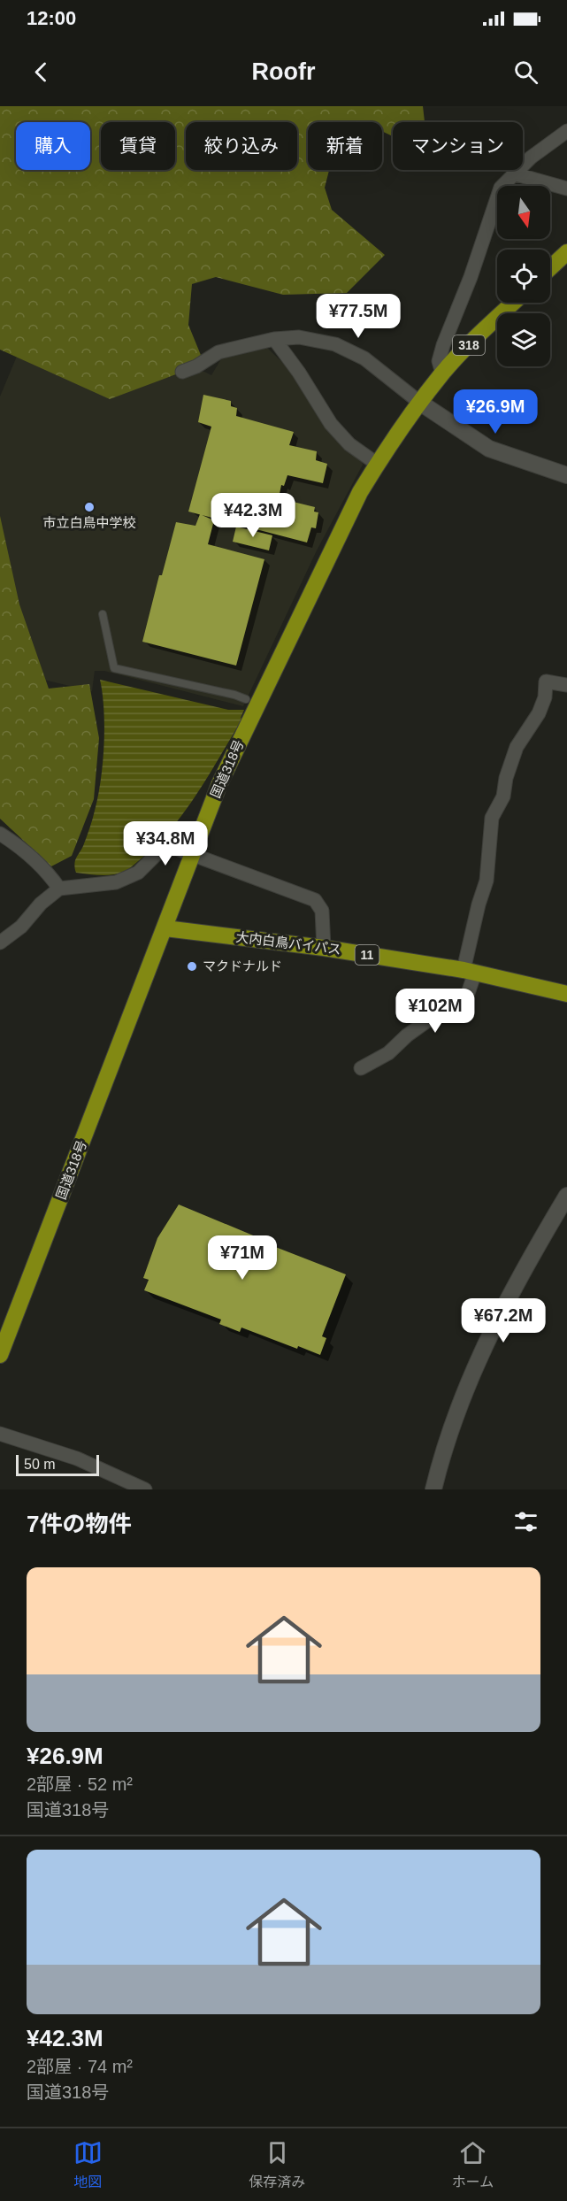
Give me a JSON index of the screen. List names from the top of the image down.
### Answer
{
  "streets": {
    "highway": [
      "318",
      "国道318号",
      "大内白鳥バイパス",
      "11"
    ]
  },
  "crossings": [
    ["国道318号", "大内白鳥バイパス"]
  ],
  "places": ["市立白鳥中学校", "マクドナルド"],
  "scale_bar": "50 m",
  "north": "bottom",
  "page": {
    "status": "12:00",
    "header": "Roofr",
    "chip": [
      "購入",
      "賃貸",
      "絞り込み",
      "新着",
      "マンション"
    ],
    "price": [
      "¥77.5M",
      "¥26.9M",
      "¥42.3M",
      "¥34.8M",
      "¥102M",
      "¥71M",
      "¥67.2M"
    ],
    "scale": "50 m",
    "heading": "7件の物件",
    "list": [
      {
        "name": "¥26.9M",
        "note": "2部屋 · 52 m² · 国道318号"
      },
      {
        "name": "¥42.3M",
        "note": "2部屋 · 74 m² · 国道318号"
      }
    ],
    "tabs": ["地図", "保存済み", "ホーム"]
  }
}
